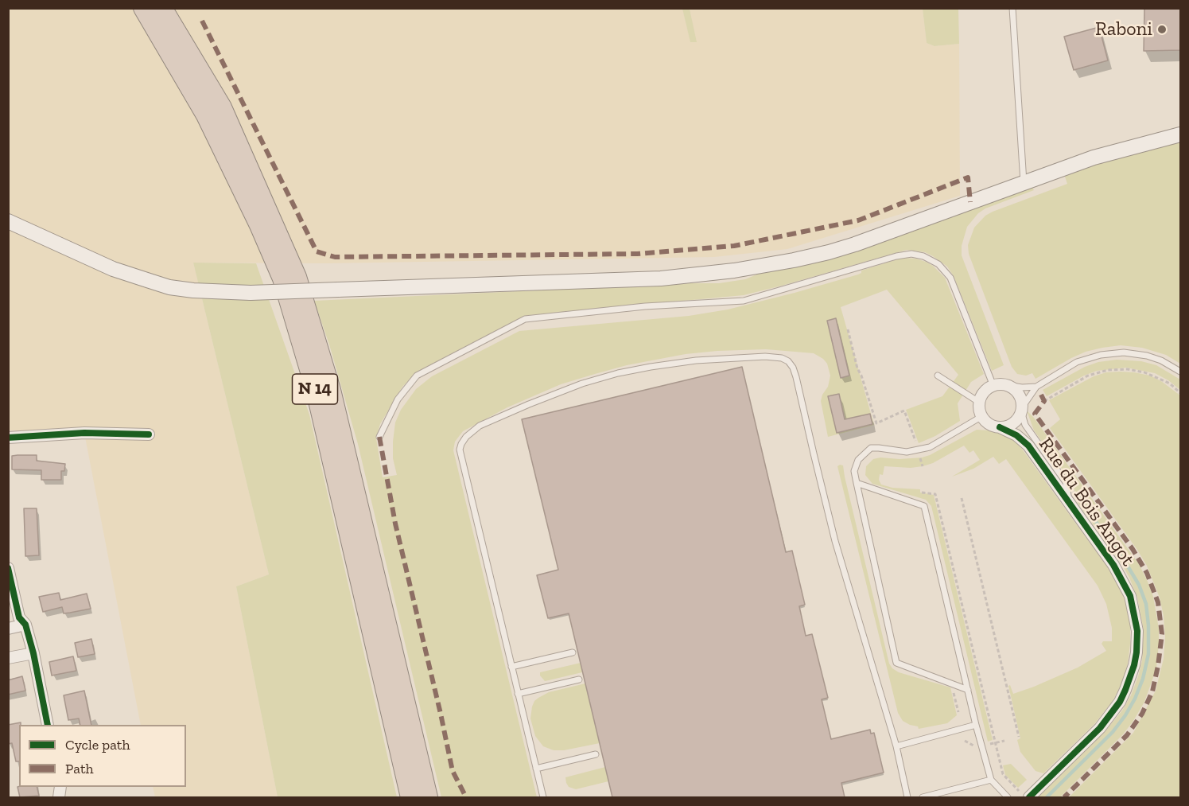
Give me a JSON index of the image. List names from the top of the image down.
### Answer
{
  "streets": {
    "highway": ["N 14"],
    "street": ["Rue du Bois Angot"]
  },
  "places": ["Raboni"],
  "legend": ["Cycle path", "Path"]
}
